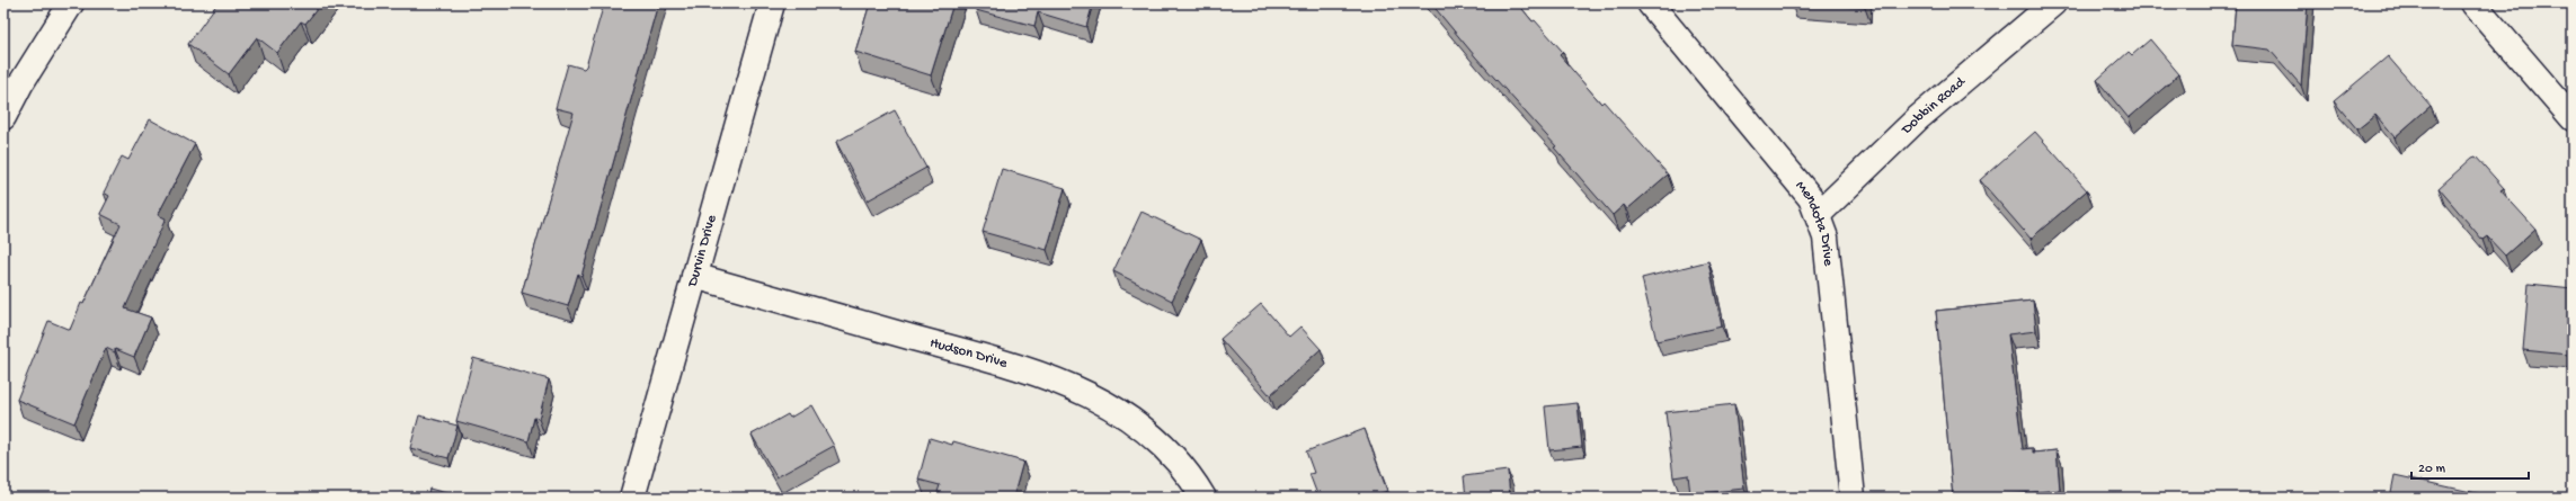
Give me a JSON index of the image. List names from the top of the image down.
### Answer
{
  "streets": {
    "street": [
      "Dobbin Road",
      "Mendota Drive",
      "Durvin Drive",
      "Hudson Drive"
    ]
  },
  "crossings": [
    ["Dobbin Road", "Mendota Drive"],
    ["Durvin Drive", "Hudson Drive"]
  ],
  "scale_bar": "20 m"
}
